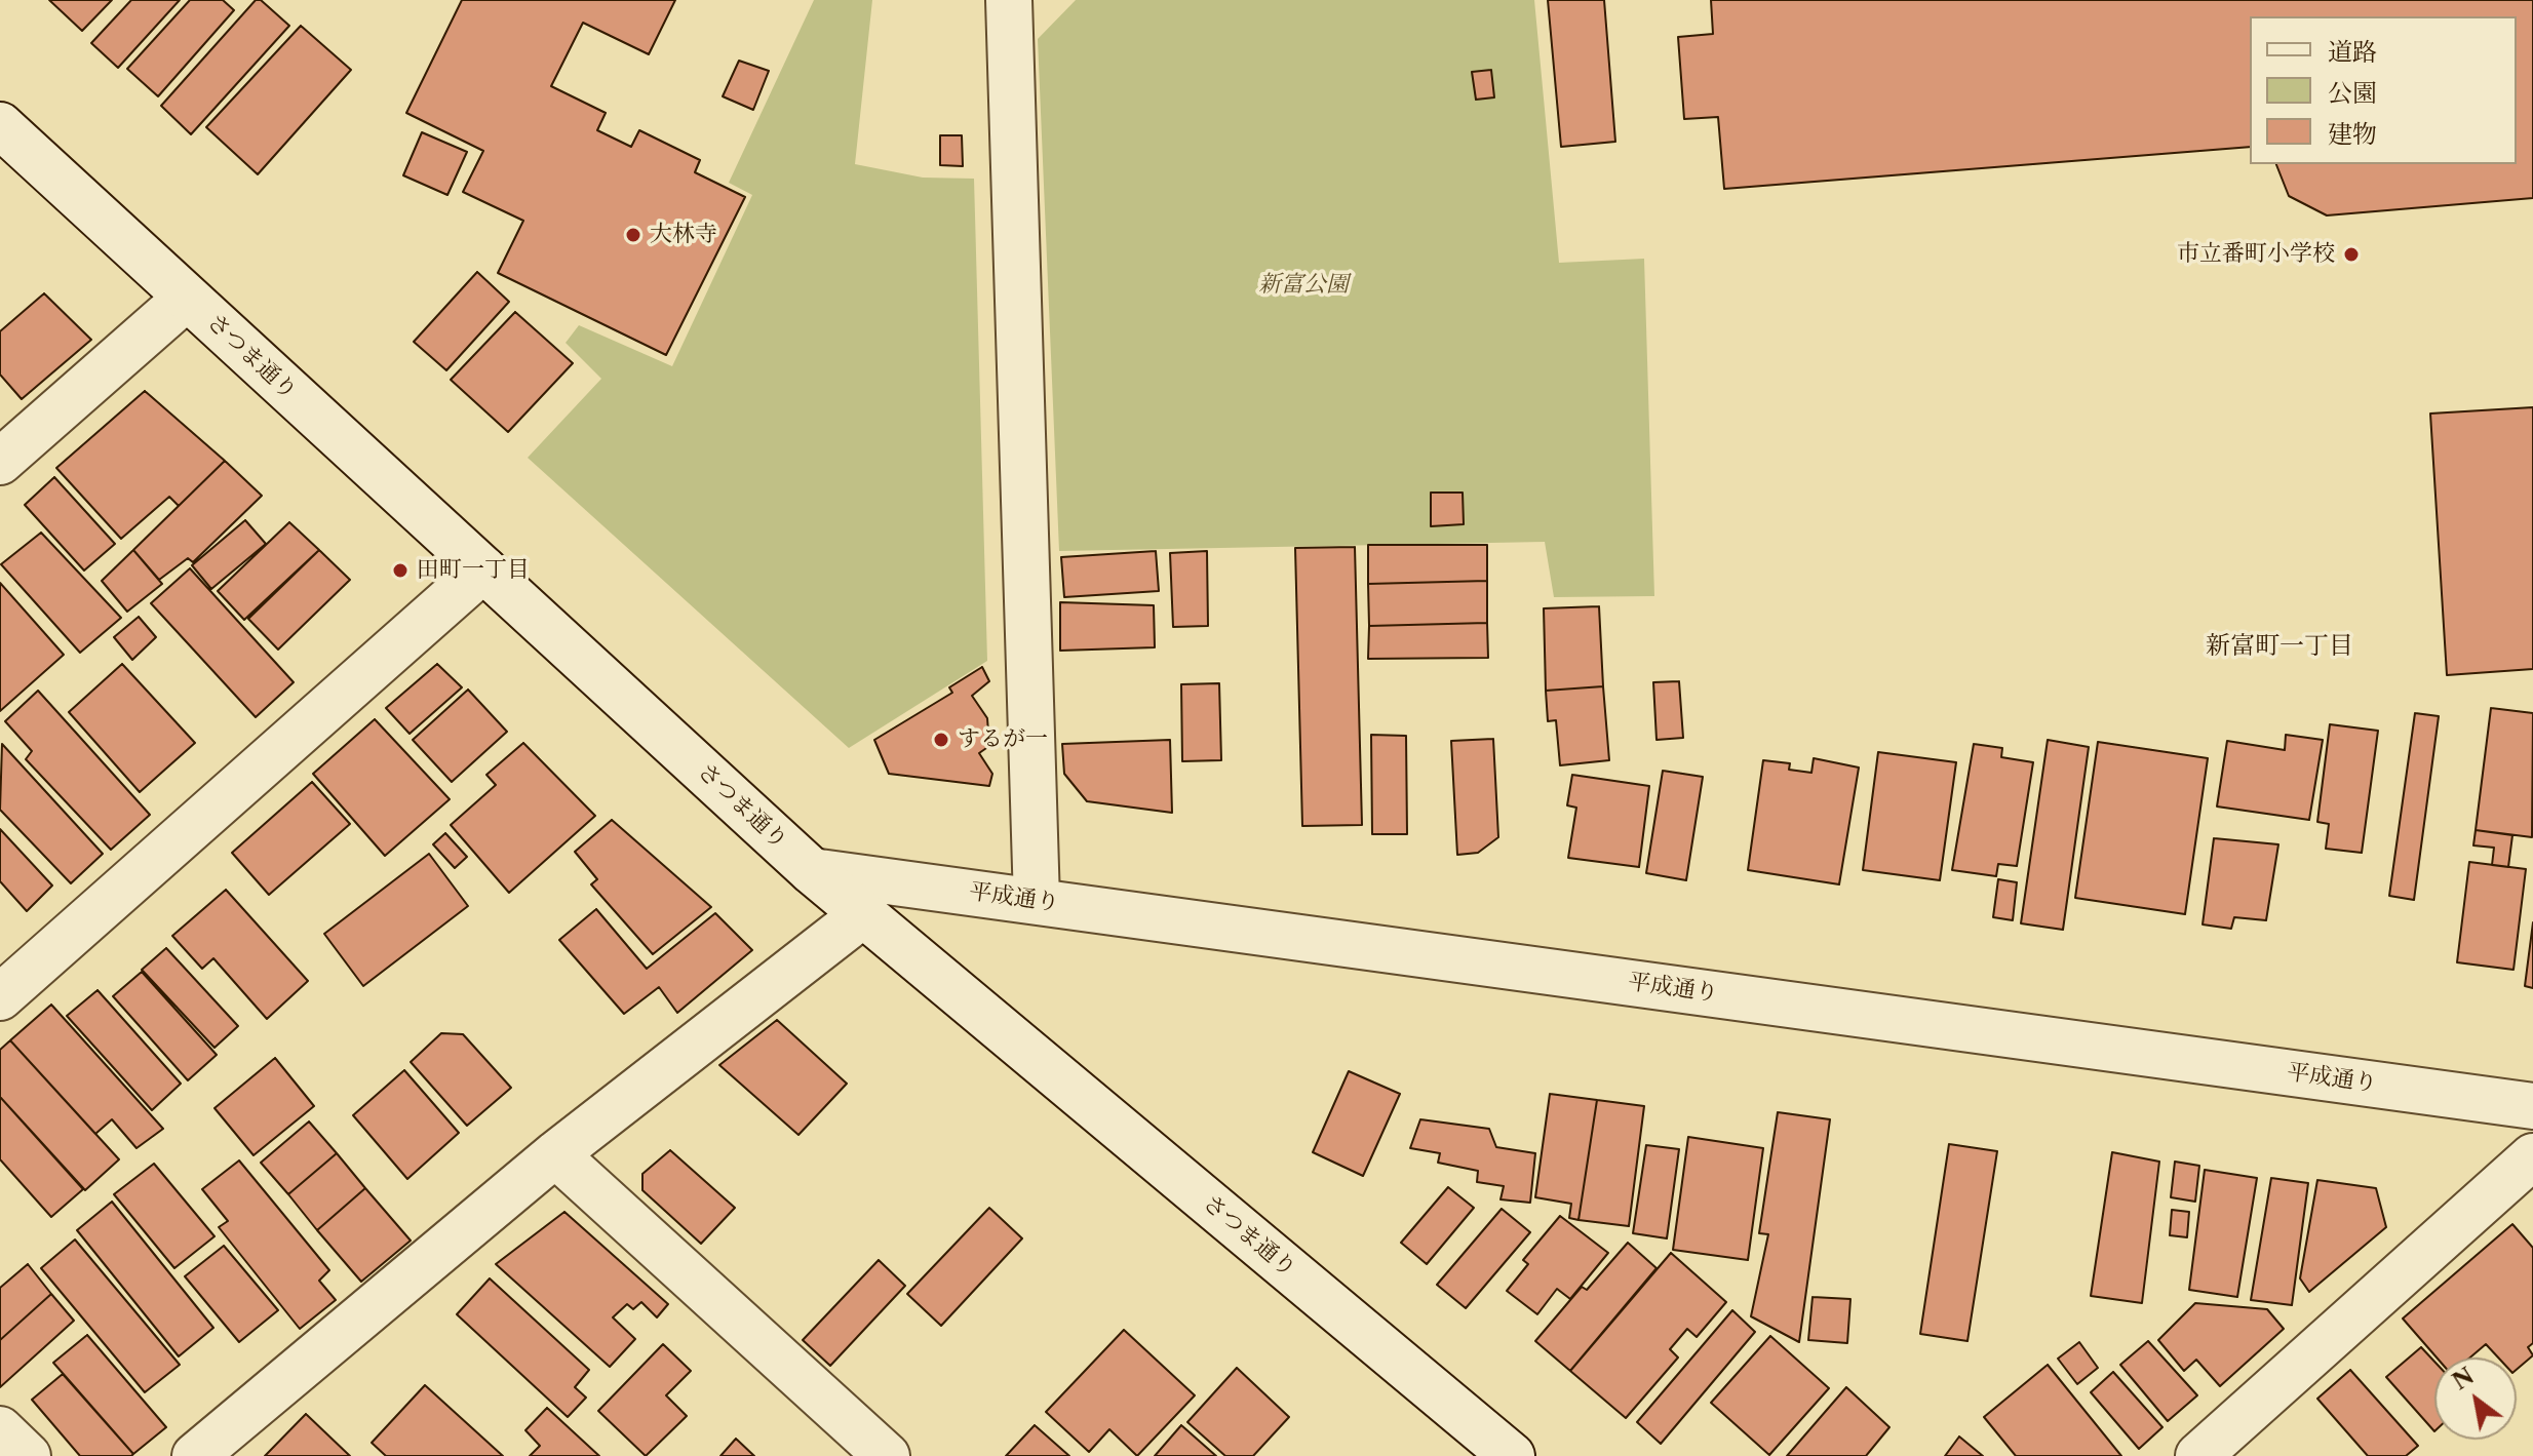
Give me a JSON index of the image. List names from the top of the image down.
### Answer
{
  "streets": {
    "street": ["さつま通り", "平成通り"]
  },
  "crossings": [
    ["さつま通り", "平成通り"]
  ],
  "districts": ["新富町一丁目"],
  "parks": ["新富公園"],
  "places": [
    "大林寺",
    "市立番町小学校",
    "田町一丁目",
    "するが一"
  ],
  "legend": ["道路", "公園", "建物"],
  "north": "top left"
}
